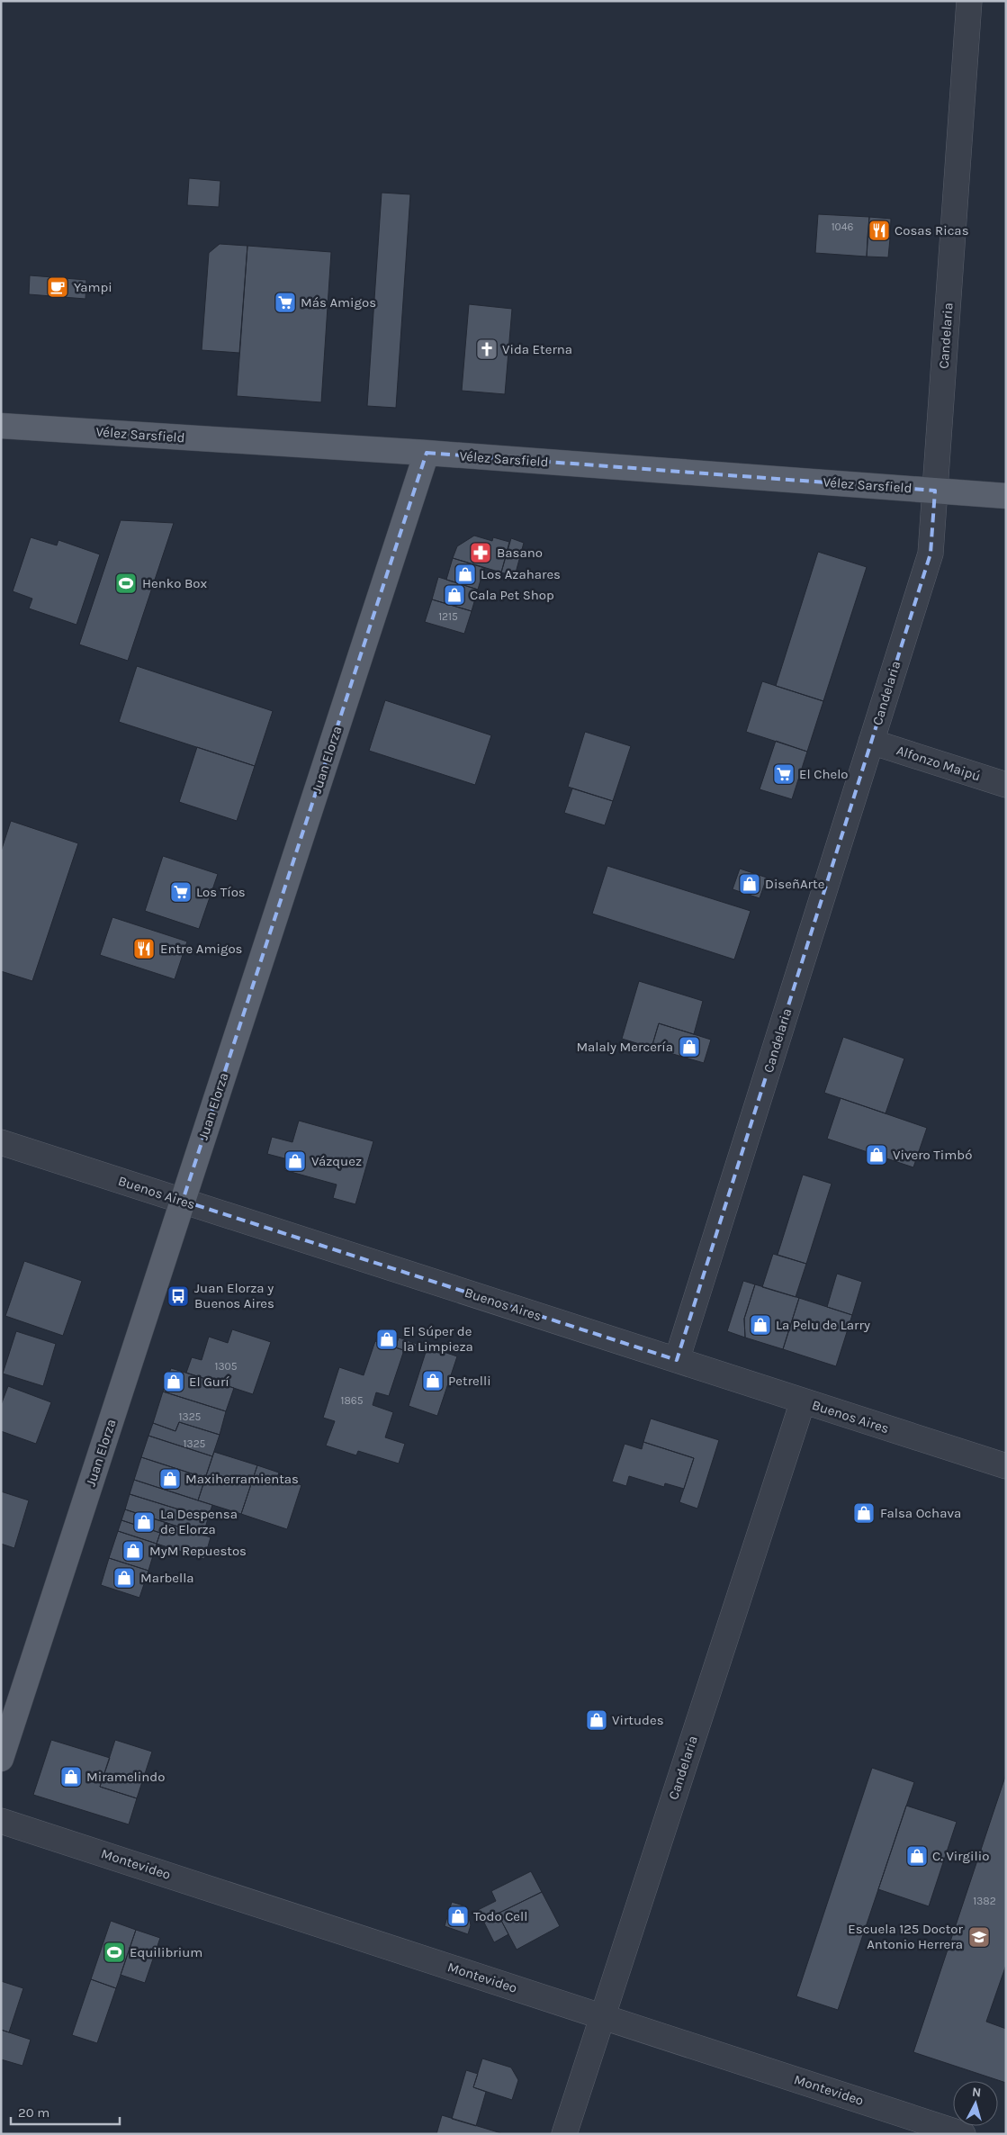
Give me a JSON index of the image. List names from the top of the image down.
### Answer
{
  "streets": {
    "main road": ["Vélez Sarsfield", "Juan Elorza"],
    "street": [
      "Candelaria",
      "Alfonzo Maipú",
      "Buenos Aires",
      "Montevideo"
    ]
  },
  "crossings": [
    ["Candelaria", "Vélez Sarsfield"],
    ["Candelaria", "Alfonzo Maipú"],
    ["Candelaria", "Buenos Aires"],
    ["Candelaria", "Montevideo"],
    ["Vélez Sarsfield", "Juan Elorza"],
    ["Juan Elorza", "Buenos Aires"]
  ],
  "places": {
    "restaurant": ["Cosas Ricas", "Entre Amigos"],
    "cafe": ["Yampi"],
    "supermarket": ["Más Amigos", "El Chelo", "Los Tíos"],
    "church": ["Vida Eterna"],
    "pharmacy": ["Basano"],
    "shop": [
      "Los Azahares",
      "Cala Pet Shop",
      "DiseñArte",
      "Malaly Mercería",
      "Vivero Timbó",
      "Vázquez",
      "La Pelu de Larry",
      "El Súper de la Limpieza",
      "Petrelli",
      "El Gurí",
      "Maxiherramientas",
      "Falsa Ochava",
      "La Despensa de Elorza",
      "MyM Repuestos",
      "Marbella",
      "Virtudes",
      "Miramelindo",
      "C. Virgilio",
      "Todo Cell"
    ],
    "sports": ["Henko Box", "Equilibrium"],
    "bus stop": ["Juan Elorza y Buenos Aires"],
    "school or university": ["Escuela 125 Doctor Antonio Herrera"]
  },
  "house_numbers": [
    "1046",
    "1215",
    "1305",
    "1865",
    "1325",
    "1325",
    "1382"
  ],
  "scale_bar": "20 m",
  "north": "top"
}
